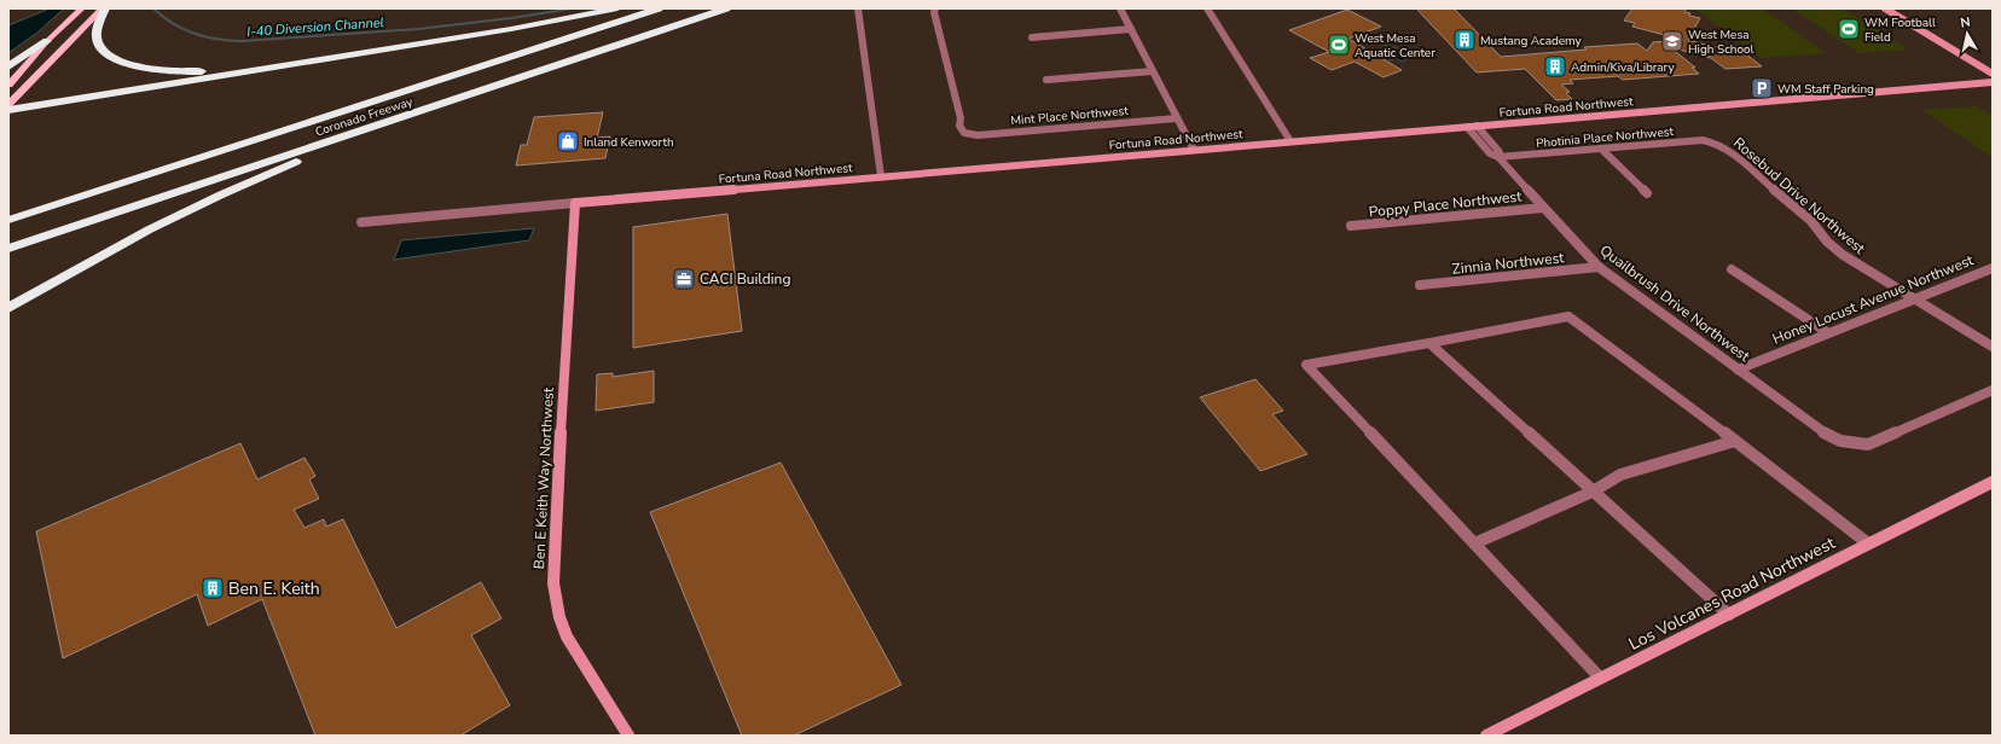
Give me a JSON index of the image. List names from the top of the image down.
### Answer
{
  "streets": {
    "highway": ["Coronado Freeway"],
    "street": [
      "Fortuna Road Northwest",
      "Mint Place Northwest",
      "Photinia Place Northwest",
      "Rosebud Drive Northwest",
      "Poppy Place Northwest",
      "Zinnia Northwest",
      "Honey Locust Avenue Northwest",
      "Quailbrush Drive Northwest",
      "Ben E Keith Way Northwest",
      "Los Volcanes Road Northwest"
    ]
  },
  "crossings": [
    ["Fortuna Road Northwest", "Quailbrush Drive Northwest"],
    ["Fortuna Road Northwest", "Ben E Keith Way Northwest"],
    ["Photinia Place Northwest", "Rosebud Drive Northwest"],
    ["Photinia Place Northwest", "Quailbrush Drive Northwest"],
    ["Rosebud Drive Northwest", "Honey Locust Avenue Northwest"],
    ["Poppy Place Northwest", "Quailbrush Drive Northwest"],
    ["Zinnia Northwest", "Quailbrush Drive Northwest"],
    ["Honey Locust Avenue Northwest", "Quailbrush Drive Northwest"]
  ],
  "water": ["I-40 Diversion Channel"],
  "places": {
    "sports": ["WM Football Field", "West Mesa Aquatic Center"],
    "building": ["Mustang Academy", "Admin/Kiva/Library", "Ben E. Keith"],
    "school or university": ["West Mesa High School"],
    "parking": ["WM Staff Parking"],
    "shop": ["Inland Kenworth"],
    "office": ["CACI Building"]
  },
  "north": "top"
}
